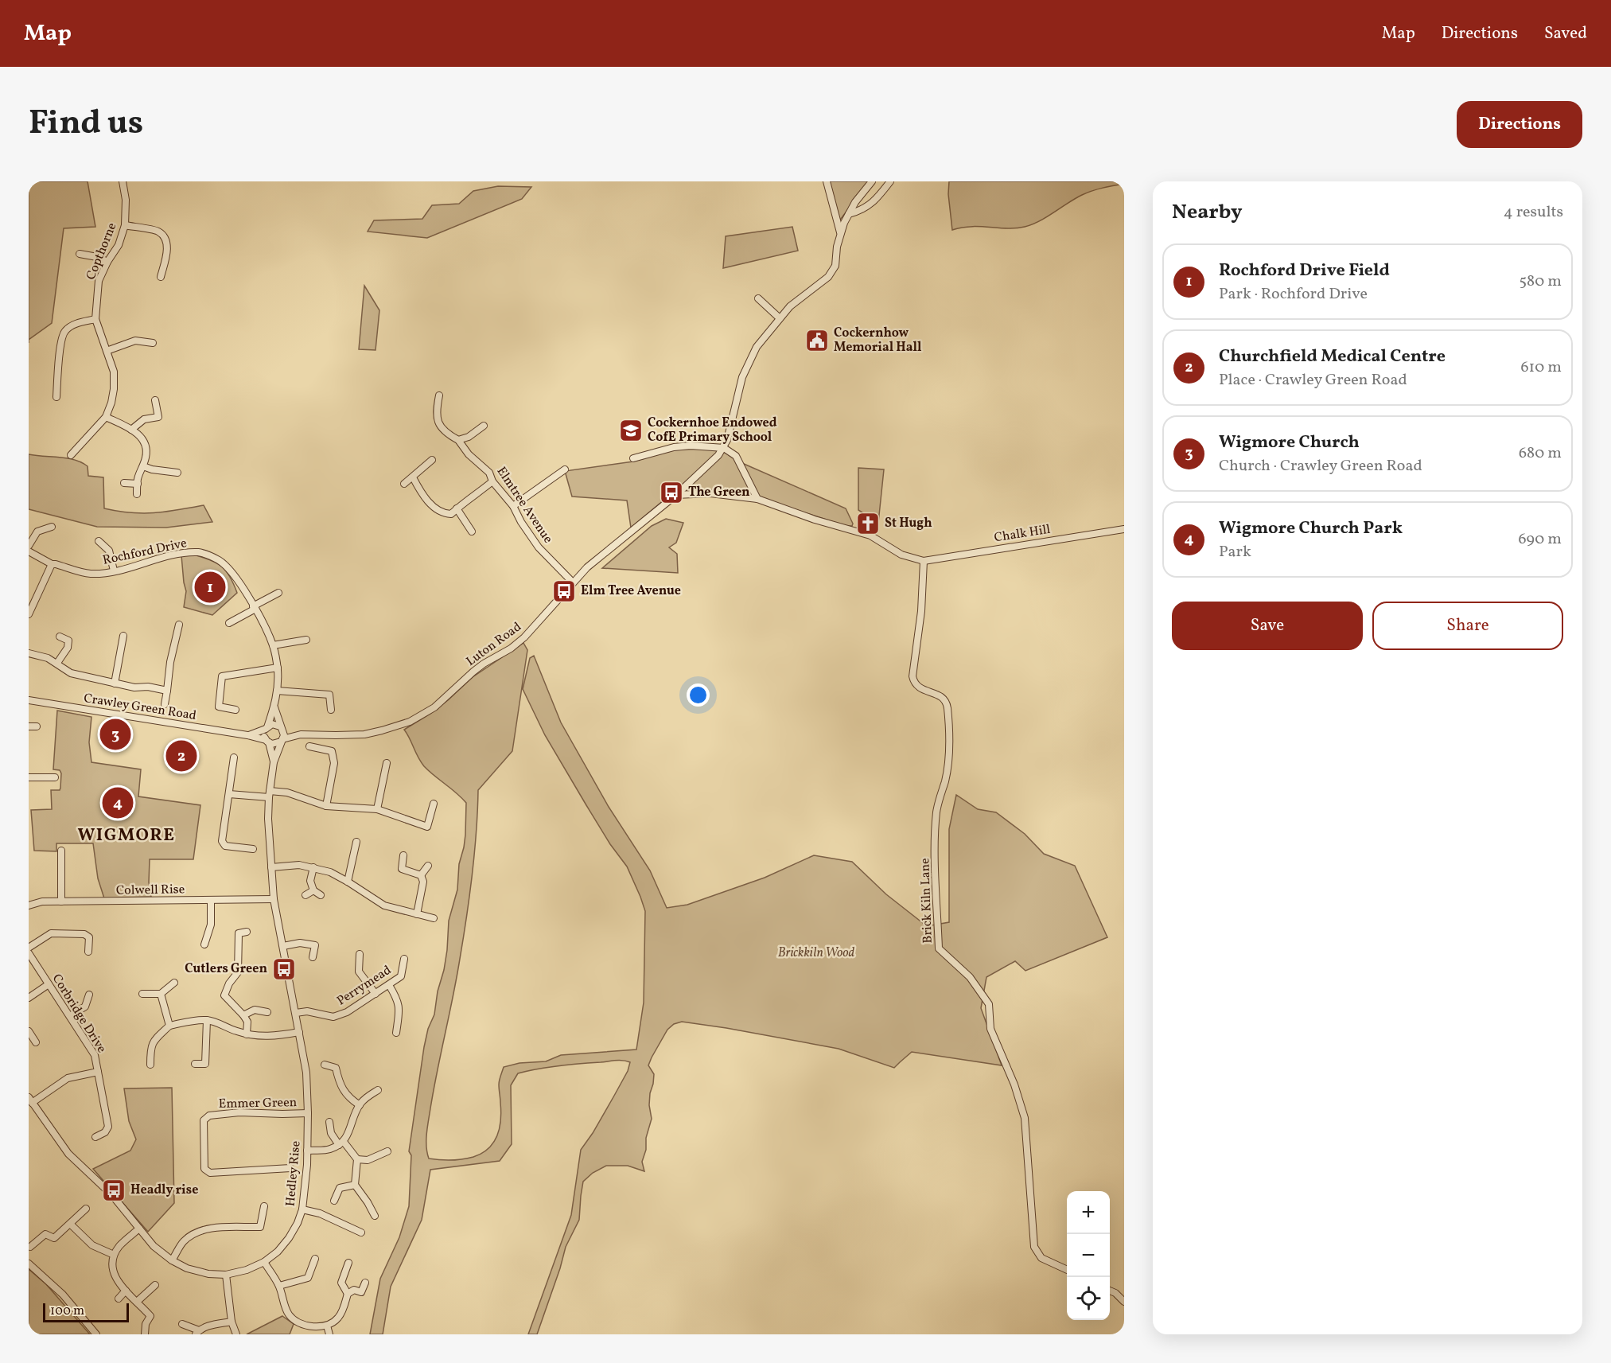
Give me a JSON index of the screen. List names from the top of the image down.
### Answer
{
  "streets": {
    "street": [
      "Copthorne",
      "Elmtree Avenue",
      "Chalk Hill",
      "Rochford Drive",
      "Luton Road",
      "Crawley Green Road",
      "Colwell Rise",
      "Brick Kiln Lane",
      "Perrymead",
      "Corbridge Drive",
      "Emmer Green",
      "Hedley Rise"
    ]
  },
  "crossings": [
    ["Elmtree Avenue", "Luton Road"],
    ["Chalk Hill", "Brick Kiln Lane"],
    ["Rochford Drive", "Crawley Green Road"],
    ["Rochford Drive", "Hedley Rise"],
    ["Crawley Green Road", "Hedley Rise"],
    ["Colwell Rise", "Hedley Rise"],
    ["Perrymead", "Hedley Rise"],
    ["Corbridge Drive", "Hedley Rise"],
    ["Emmer Green", "Hedley Rise"]
  ],
  "districts": ["WIGMORE"],
  "parks": ["Brickkiln Wood"],
  "places": {
    "public building": ["Cockernhow Memorial Hall"],
    "school or university": ["Cockernhoe Endowed CofE Primary School"],
    "bus stop": [
      "The Green",
      "Elm Tree Avenue",
      "Cutlers Green",
      "Headly rise"
    ],
    "church": ["St Hugh"]
  },
  "scale_bar": "100 m",
  "page": {
    "header": "Map",
    "nav": ["Map", "Directions", "Saved"],
    "title": "Find us",
    "buttons": [
      "Directions",
      ["Save", "Share"]
    ],
    "heading": ["Nearby", "4 results"],
    "list": [
      {
        "mark": "1",
        "name": "Rochford Drive Field",
        "note": "Park · Rochford Drive",
        "value": "580 m"
      },
      {
        "mark": "2",
        "name": "Churchfield Medical Centre",
        "note": "Place · Crawley Green Road",
        "value": "610 m"
      },
      {
        "mark": "3",
        "name": "Wigmore Church",
        "note": "Church · Crawley Green Road",
        "value": "680 m"
      },
      {
        "mark": "4",
        "name": "Wigmore Church Park",
        "note": "Park",
        "value": "690 m"
      }
    ],
    "pins": [
      "1",
      "3",
      "2",
      "4"
    ],
    "map_buttons": ["+", "−"],
    "scale": "100 m"
  }
}
